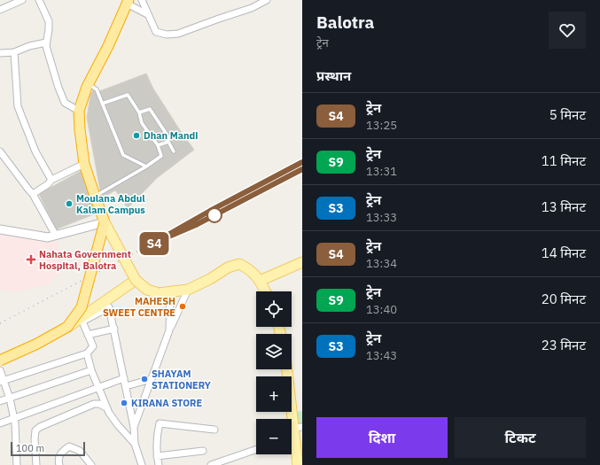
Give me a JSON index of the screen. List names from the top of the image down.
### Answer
{
  "places": {
    "other": [
      "Dhan Mandi",
      "Moulana Abdul Kalam Campus",
      "MAHESH SWEET CENTRE",
      "SHAYAM STATIONERY",
      "KIRANA STORE"
    ],
    "health": ["Nahata Government Hospital, Balotra"]
  },
  "scale_bar": "100 m",
  "page": {
    "on_map": "S4",
    "heading": [
      ["Balotra", "ट्रेन"],
      "प्रस्थान"
    ],
    "list": [
      {
        "mark": "S4",
        "name": "ट्रेन",
        "note": "13:25",
        "value": "5 मिनट"
      },
      {
        "mark": "S9",
        "name": "ट्रेन",
        "note": "13:31",
        "value": "11 मिनट"
      },
      {
        "mark": "S3",
        "name": "ट्रेन",
        "note": "13:33",
        "value": "13 मिनट"
      },
      {
        "mark": "S4",
        "name": "ट्रेन",
        "note": "13:34",
        "value": "14 मिनट"
      },
      {
        "mark": "S9",
        "name": "ट्रेन",
        "note": "13:40",
        "value": "20 मिनट"
      },
      {
        "mark": "S3",
        "name": "ट्रेन",
        "note": "13:43",
        "value": "23 मिनट"
      }
    ],
    "map_buttons": ["+", "−"],
    "buttons": ["दिशा", "टिकट"],
    "scale": "100 m"
  }
}
